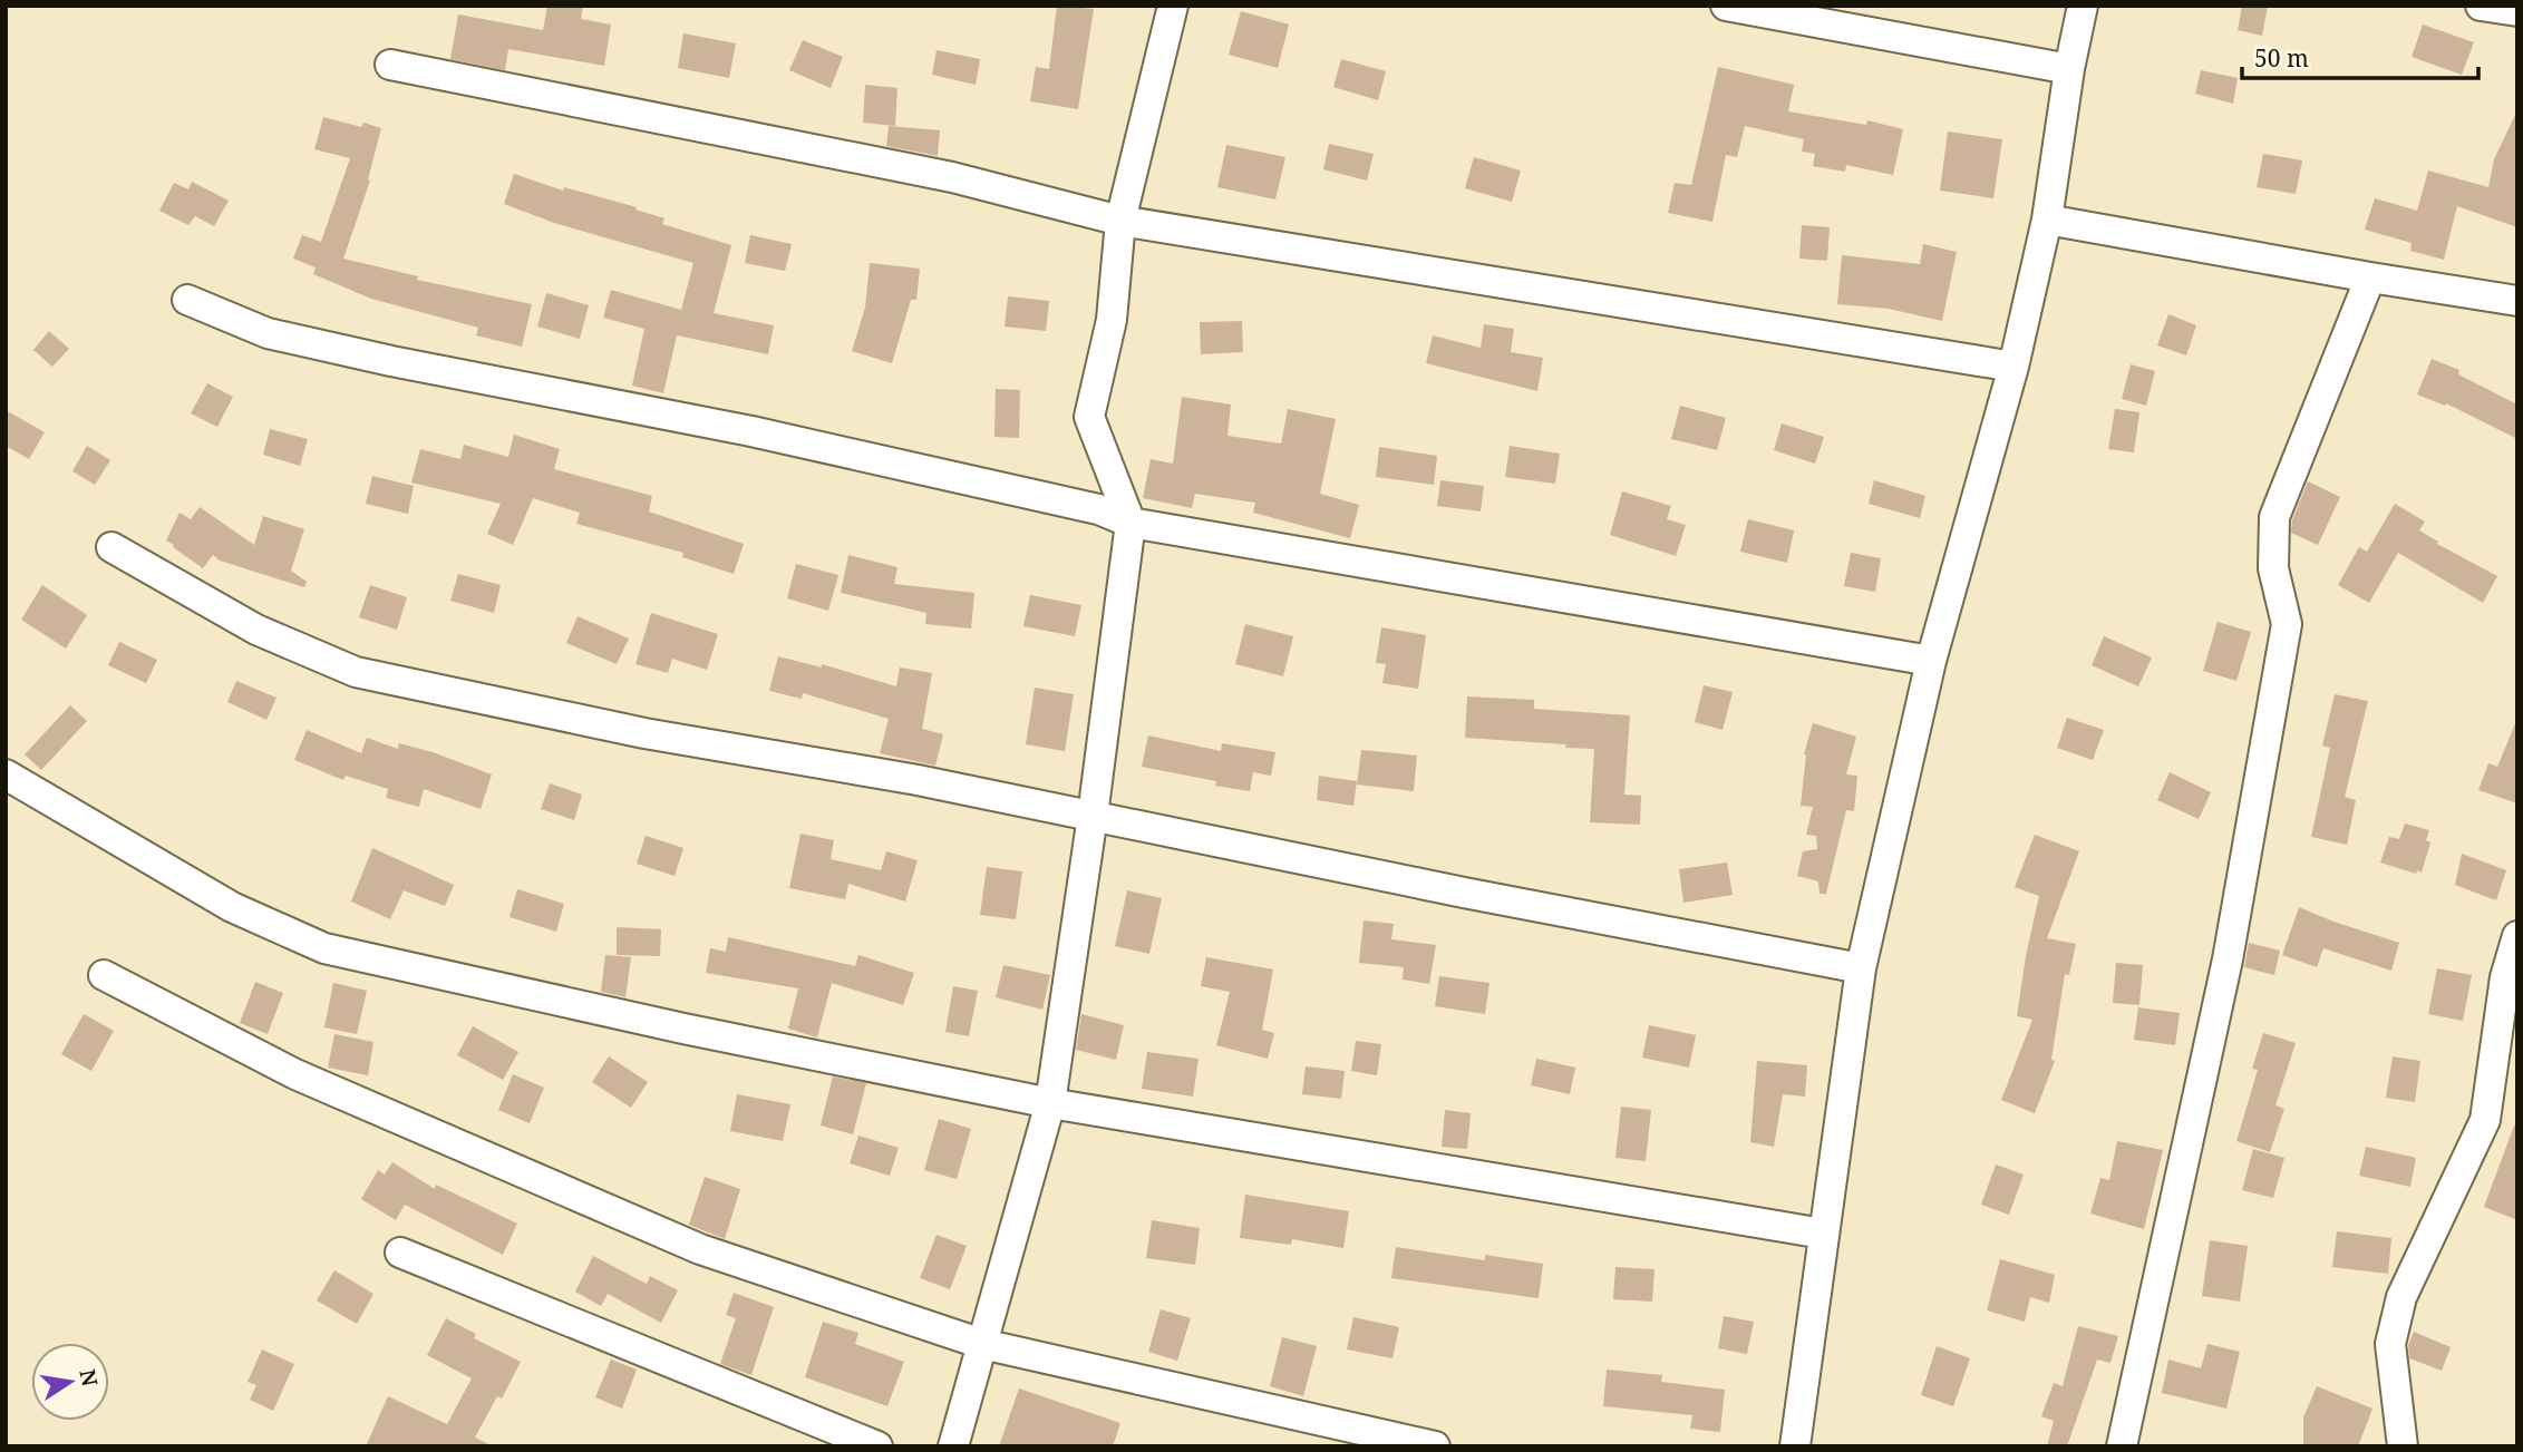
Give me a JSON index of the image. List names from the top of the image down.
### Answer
{
  "scale_bar": "50 m",
  "north": "right"
}
